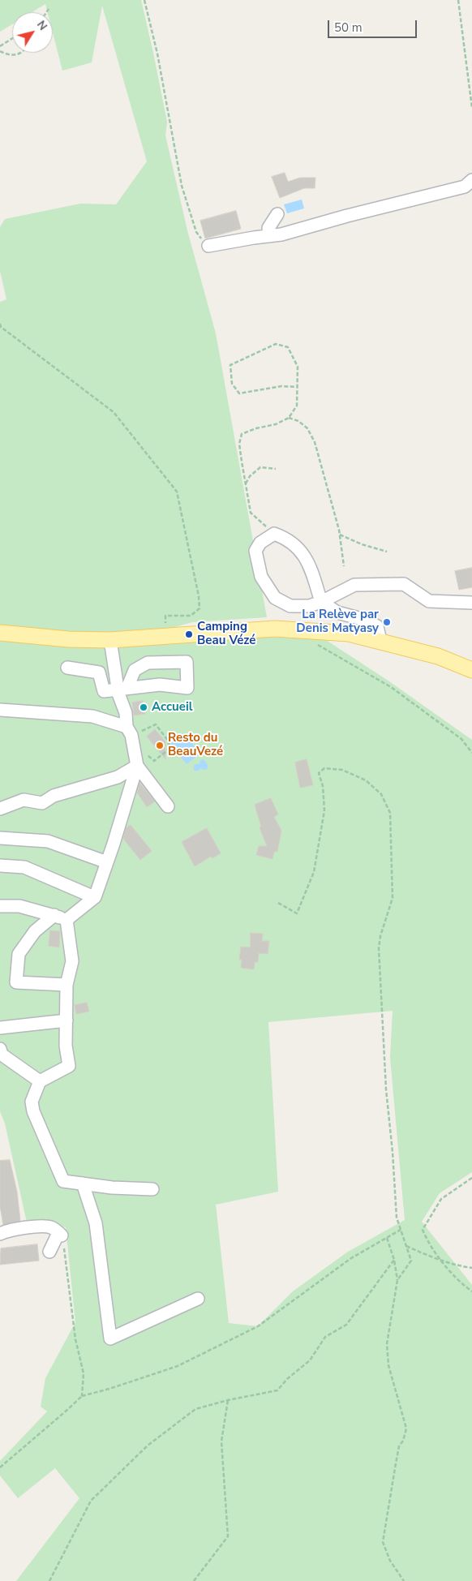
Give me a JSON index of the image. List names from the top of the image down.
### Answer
{
  "places": [
    "La Relève par Denis Matyasy",
    "Camping Beau Vézé",
    "Accueil",
    "Resto du BeauVezé"
  ],
  "scale_bar": "50 m",
  "north": "top right"
}
